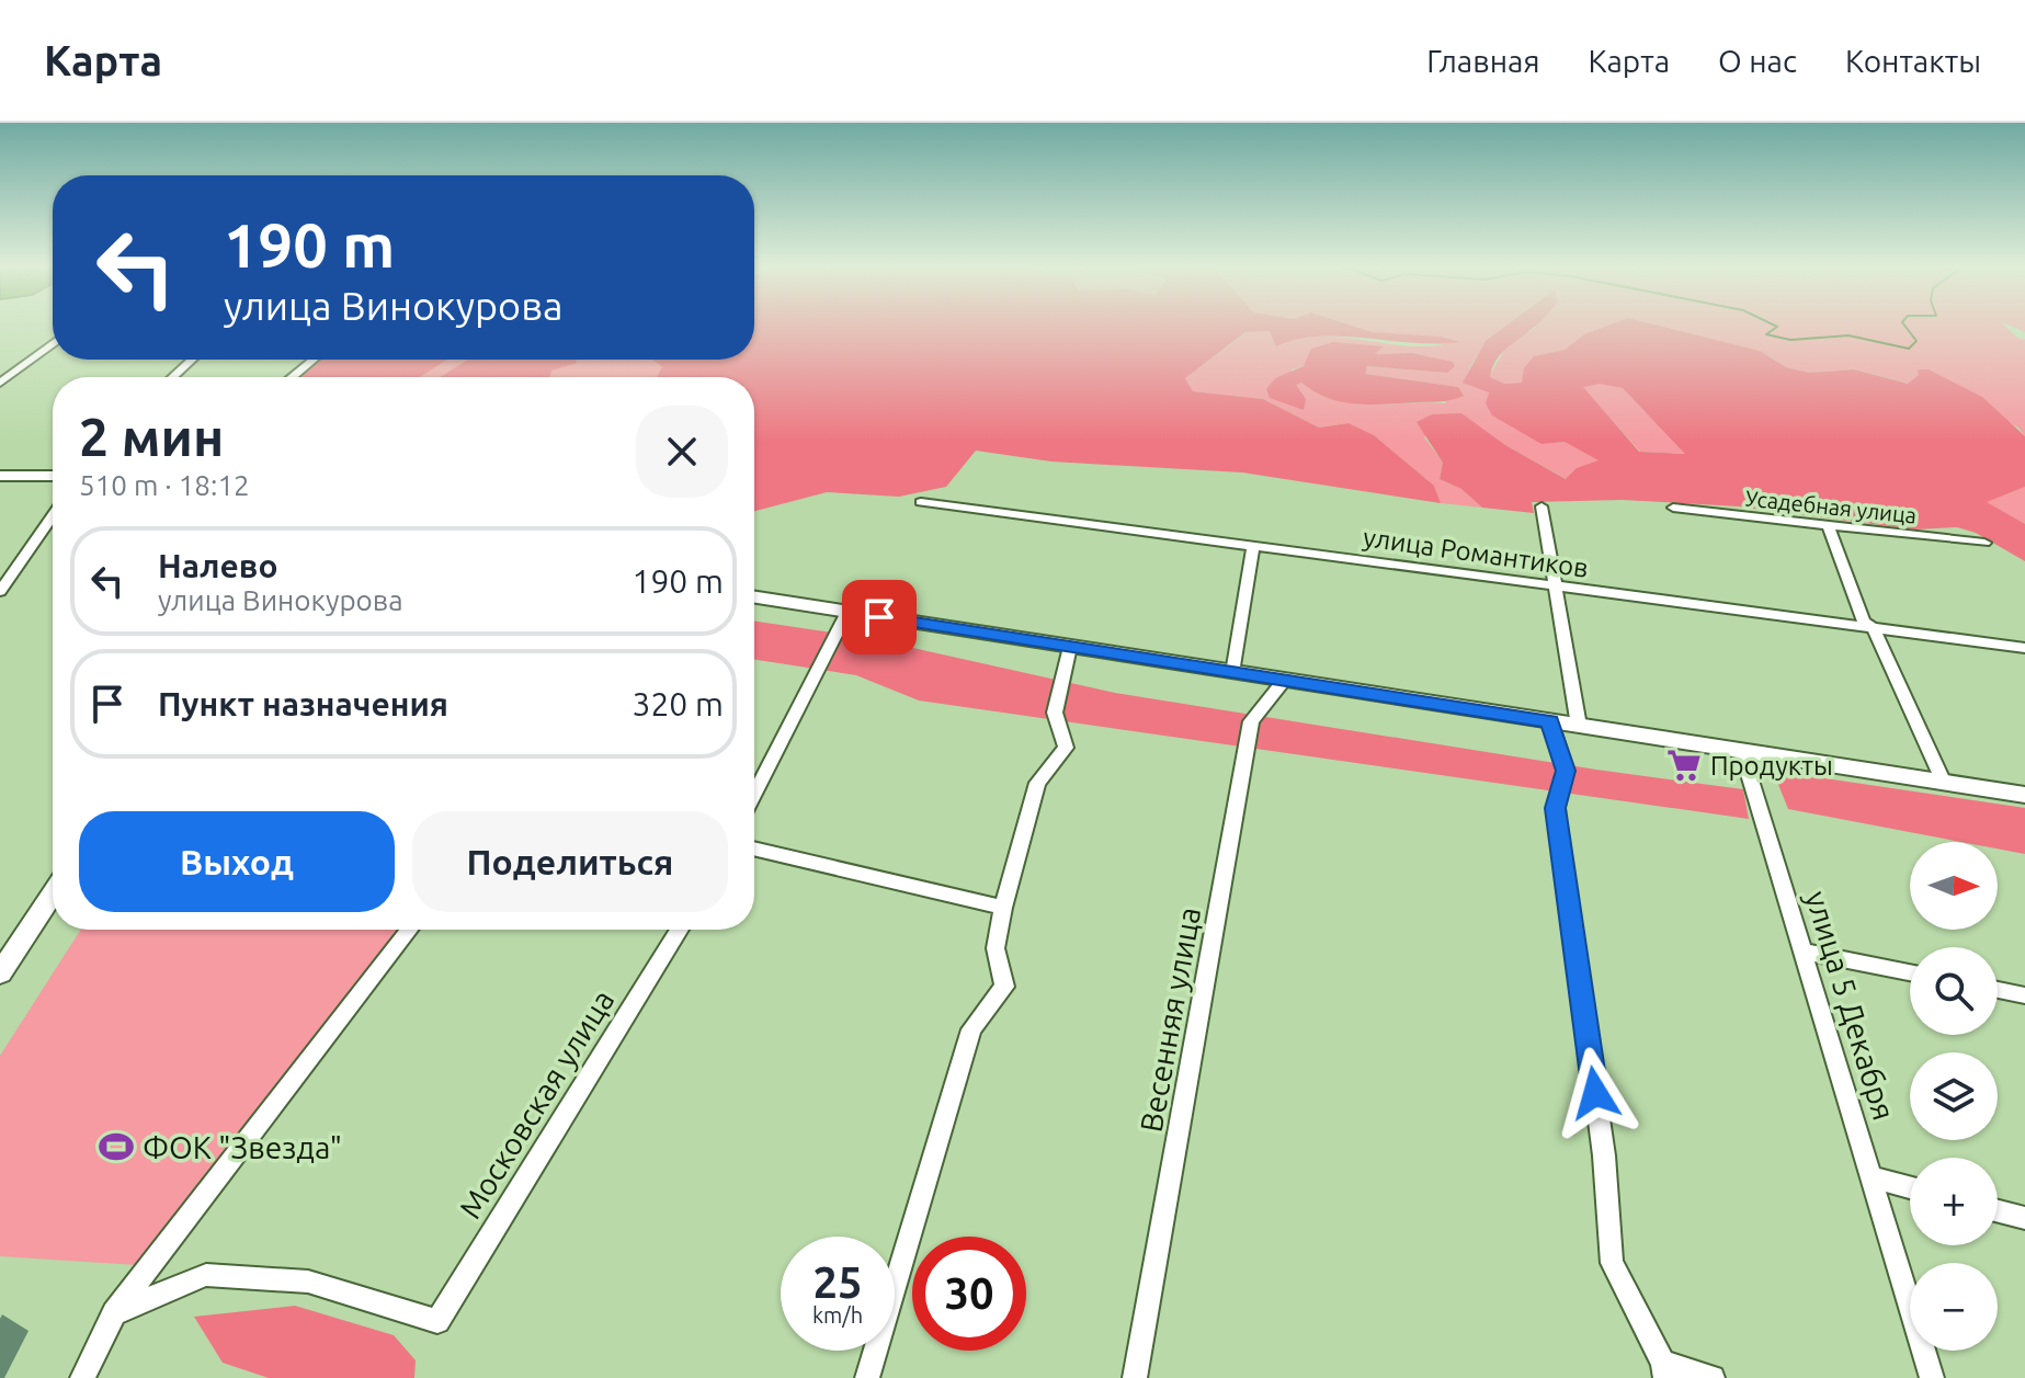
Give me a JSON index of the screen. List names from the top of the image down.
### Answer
{
  "streets": {
    "street": [
      "Усадебная улица",
      "улица Романтиков",
      "улица 5 Декабря",
      "Весенняя улица",
      "Московская улица"
    ]
  },
  "places": {
    "supermarket": ["Продукты"],
    "sports": ["ФОК \"Звезда\""]
  },
  "north": "right",
  "page": {
    "header": "Карта",
    "nav": [
      "Главная",
      "Карта",
      "О нас",
      "Контакты"
    ],
    "turn": ["190 m", "улица Винокурова"],
    "heading": ["2 мин", "510 m · 18:12"],
    "list": [
      {
        "name": "Налево",
        "note": "улица Винокурова",
        "value": "190 m"
      },
      {
        "name": "Пункт назначения",
        "value": "320 m"
      }
    ],
    "buttons": ["Выход", "Поделиться"],
    "map_buttons": ["+", "−"],
    "speed": "25 km/h",
    "limit": "30"
  }
}
